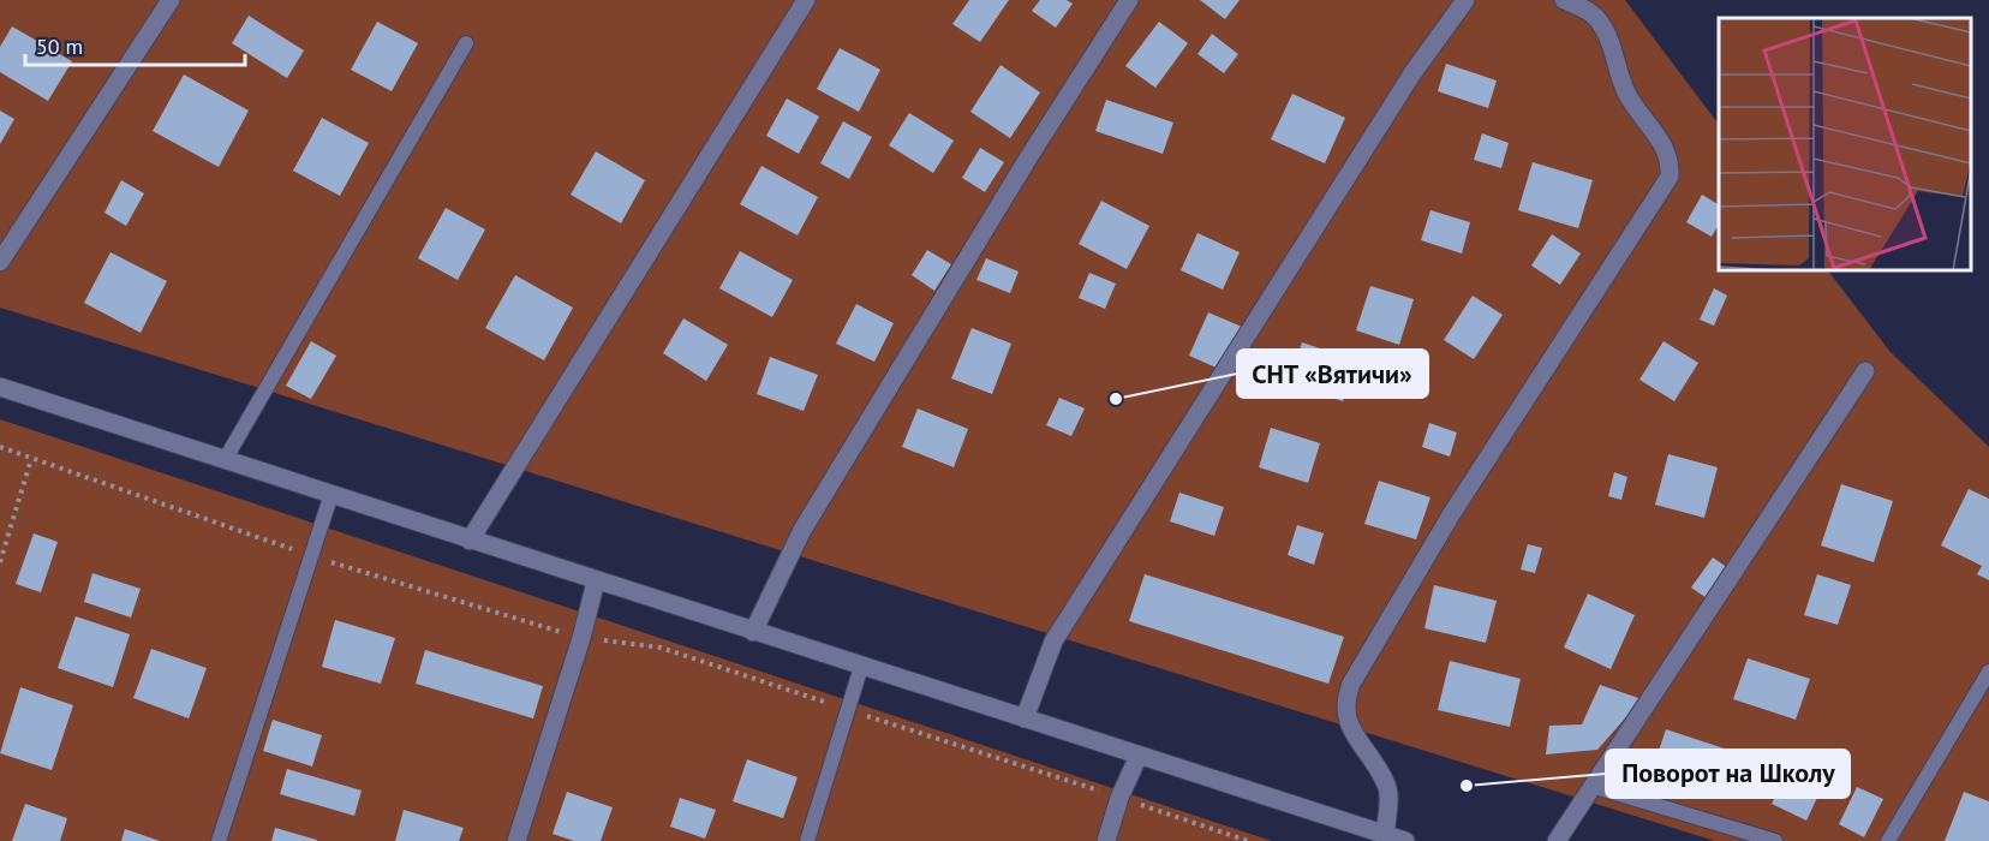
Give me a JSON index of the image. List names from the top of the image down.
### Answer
{
  "places": ["СНТ «Вятичи»", "Поворот на Школу"],
  "scale_bar": "50 m"
}
